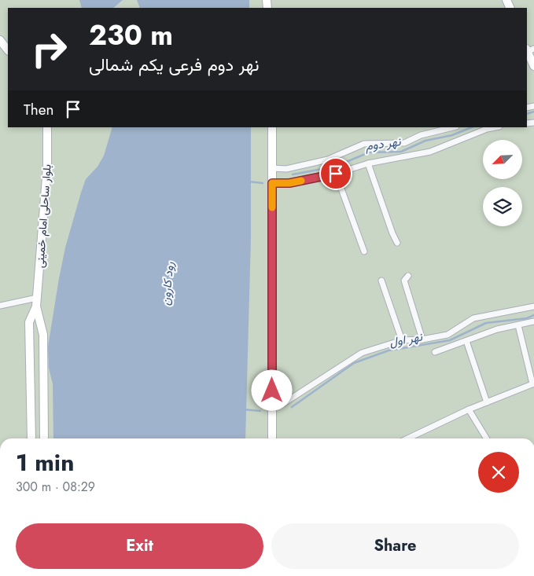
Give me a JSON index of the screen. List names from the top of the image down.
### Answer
{
  "streets": {
    "street": ["بلوار ساحلی امام خمینی"]
  },
  "water": ["نهر دوم", "رود کارون", "نهر اول"],
  "north": "bottom left",
  "page": {
    "turn": ["230 m", "نهر دوم فرعی یکم شمالی"],
    "then": "Then",
    "heading": ["1 min", "300 m · 08:29"],
    "buttons": ["Exit", "Share"]
  }
}
